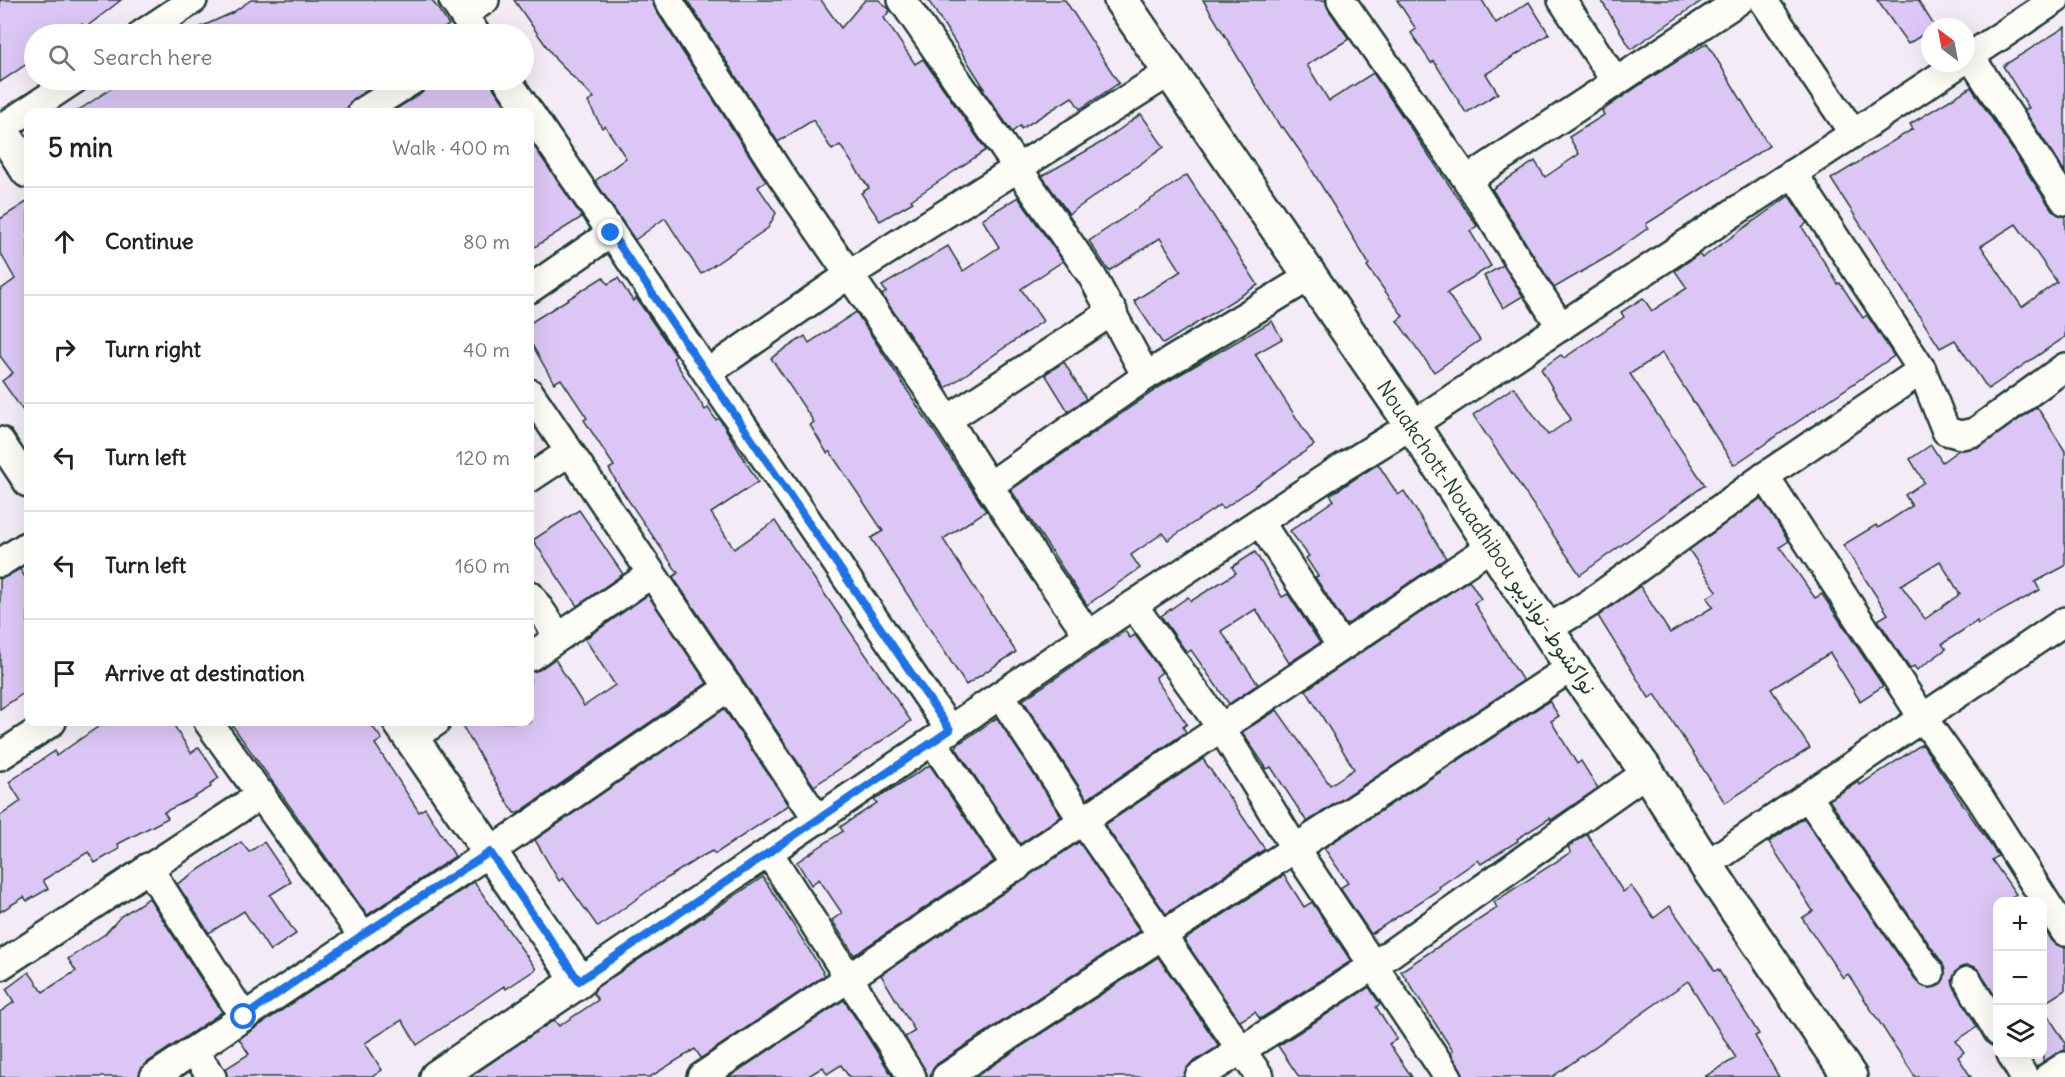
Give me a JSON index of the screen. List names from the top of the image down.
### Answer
{
  "streets": {
    "main road": ["Nouakchott-Nouadhibou نواكشوط-نواذيبو"]
  },
  "north": "top left",
  "page": {
    "search": "Search here",
    "heading": ["5 min", "Walk · 400 m"],
    "list": [
      ["Continue", "80 m"],
      ["Turn right", "40 m"],
      ["Turn left", "120 m"],
      ["Turn left", "160 m"],
      "Arrive at destination"
    ],
    "map_buttons": ["+", "−"]
  }
}
